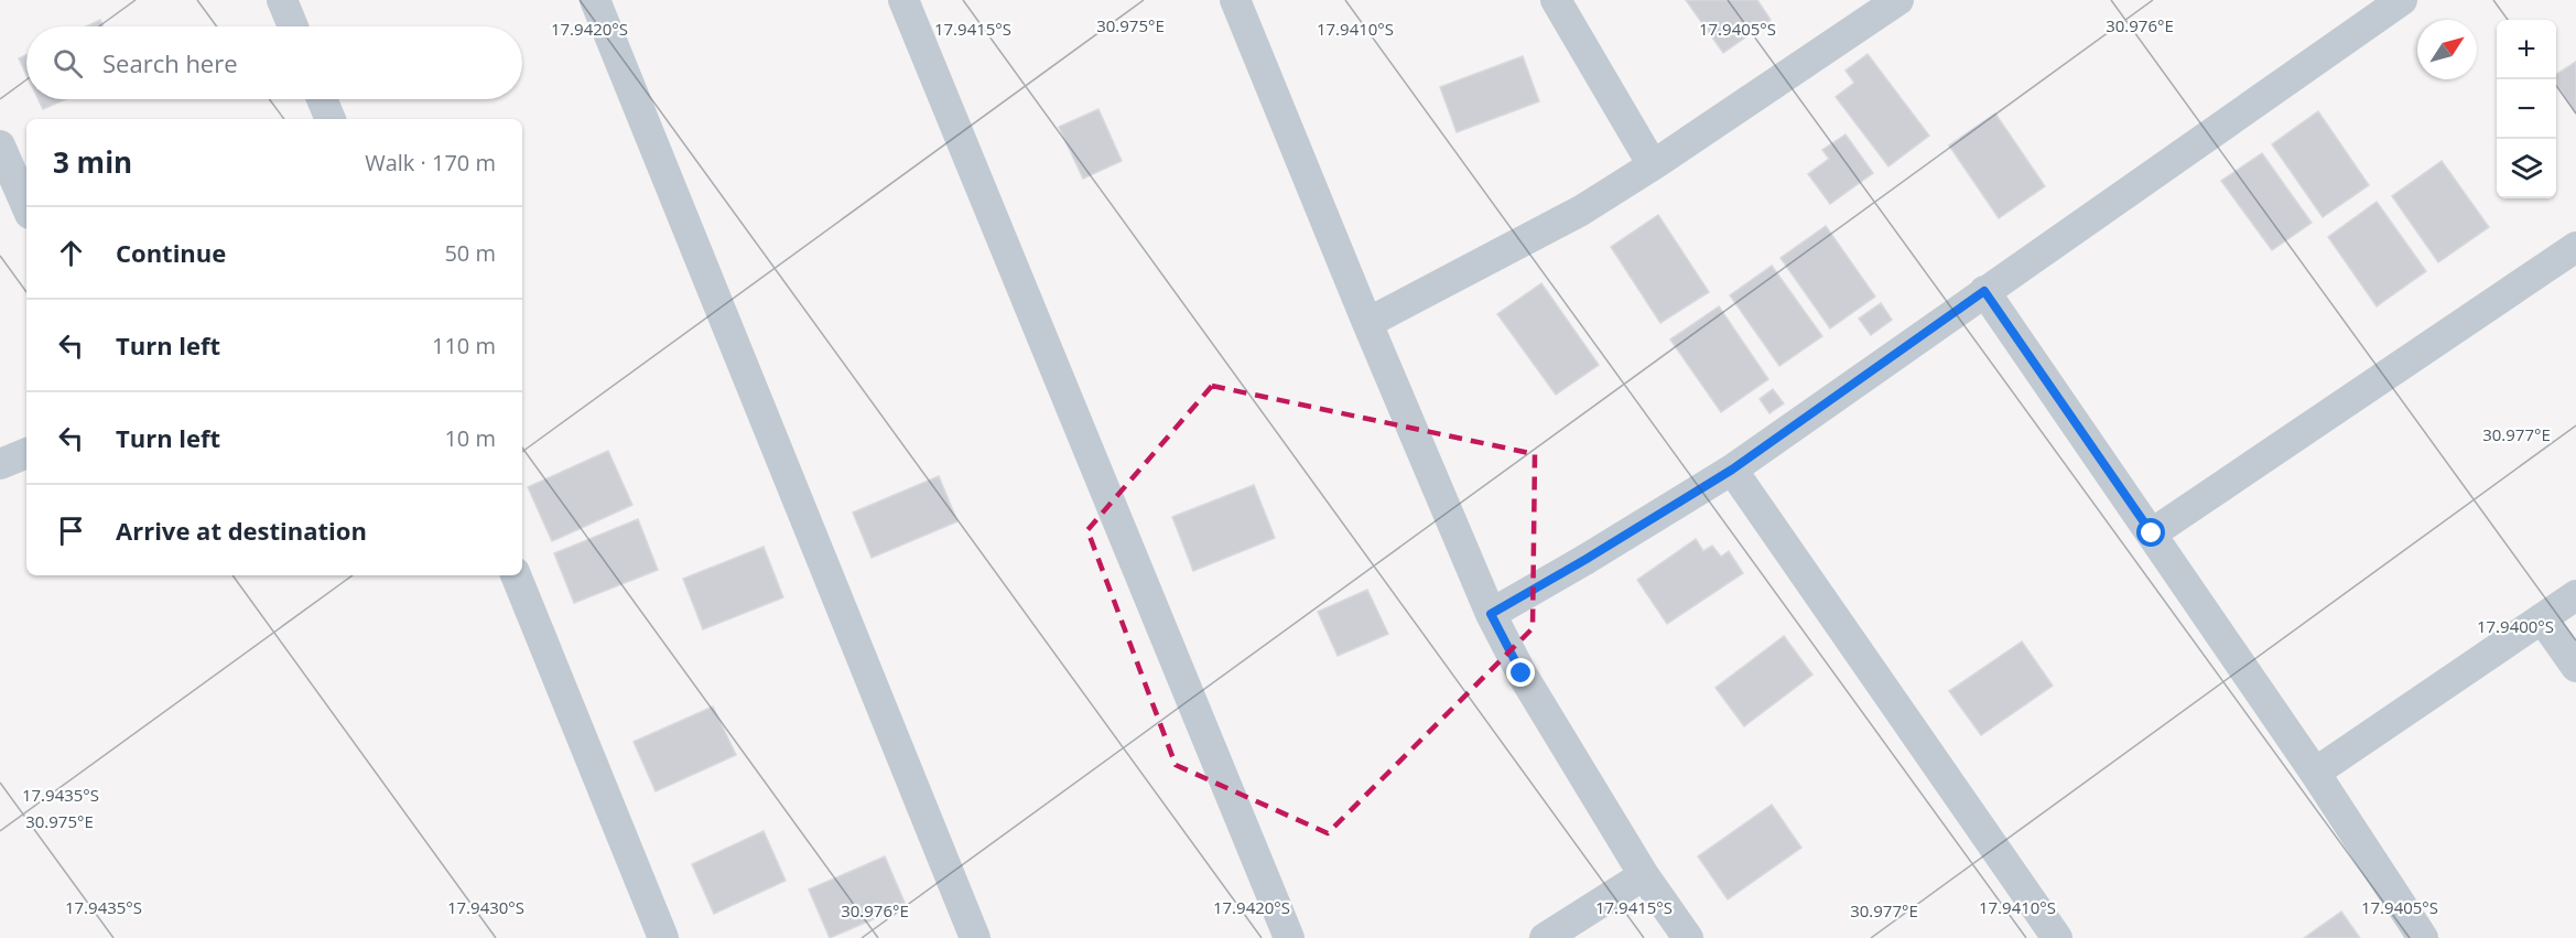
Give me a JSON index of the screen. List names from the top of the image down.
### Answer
{
  "north": "top right",
  "page": {
    "map_buttons": ["+", "−"],
    "search": "Search here",
    "heading": ["3 min", "Walk · 170 m"],
    "list": [
      ["Continue", "50 m"],
      ["Turn left", "110 m"],
      ["Turn left", "10 m"],
      "Arrive at destination"
    ]
  },
  "coordinates": [
    "30.975°E",
    "30.976°E",
    "17.9420°S",
    "17.9415°S",
    "17.9410°S",
    "17.9405°S",
    "30.977°E",
    "17.9400°S",
    "17.9435°S",
    "17.9430°S"
  ]
}
